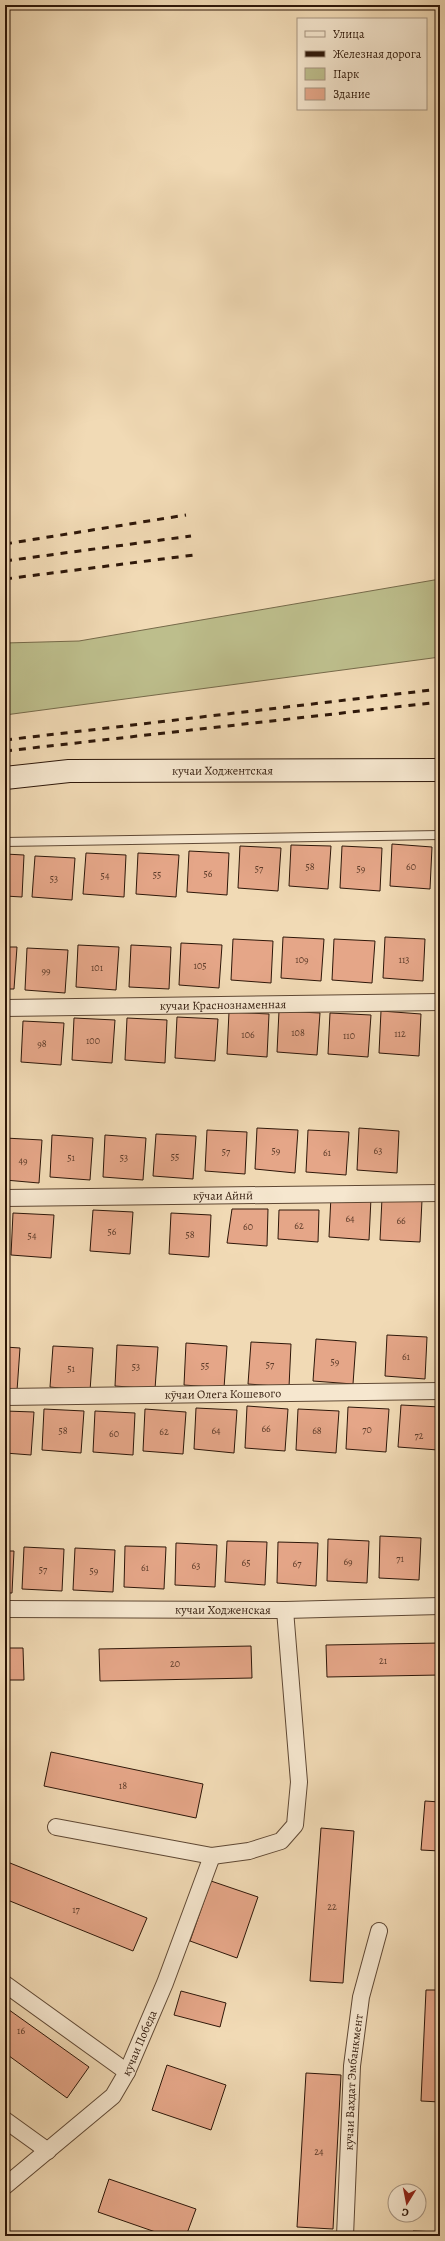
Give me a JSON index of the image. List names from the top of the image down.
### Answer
{
  "streets": {
    "main road": ["кучаи Ходжентская"],
    "street": [
      "кучаи Краснознаменная",
      "кӯчаи Айнӣ",
      "кӯчаи Олега Кошевого",
      "кучаи Ходженская",
      "кучаи Победа",
      "кучаи Вахдат Эмбанкмент"
    ]
  },
  "house_numbers": [
    "58",
    "60",
    "57",
    "59",
    "56",
    "55",
    "54",
    "53",
    "109",
    "113",
    "105",
    "101",
    "99",
    "108",
    "112",
    "106",
    "110",
    "100",
    "98",
    "59",
    "63",
    "57",
    "61",
    "55",
    "51",
    "53",
    "49",
    "64",
    "66",
    "62",
    "60",
    "56",
    "58",
    "54",
    "61",
    "59",
    "57",
    "55",
    "53",
    "51",
    "66",
    "70",
    "58",
    "64",
    "68",
    "62",
    "60",
    "72",
    "71",
    "69",
    "65",
    "67",
    "63",
    "61",
    "57",
    "59",
    "21",
    "20",
    "18",
    "22",
    "17",
    "16",
    "24"
  ],
  "legend": [
    "Улица",
    "Железная дорога",
    "Парк",
    "Здание"
  ],
  "north": "bottom"
}
